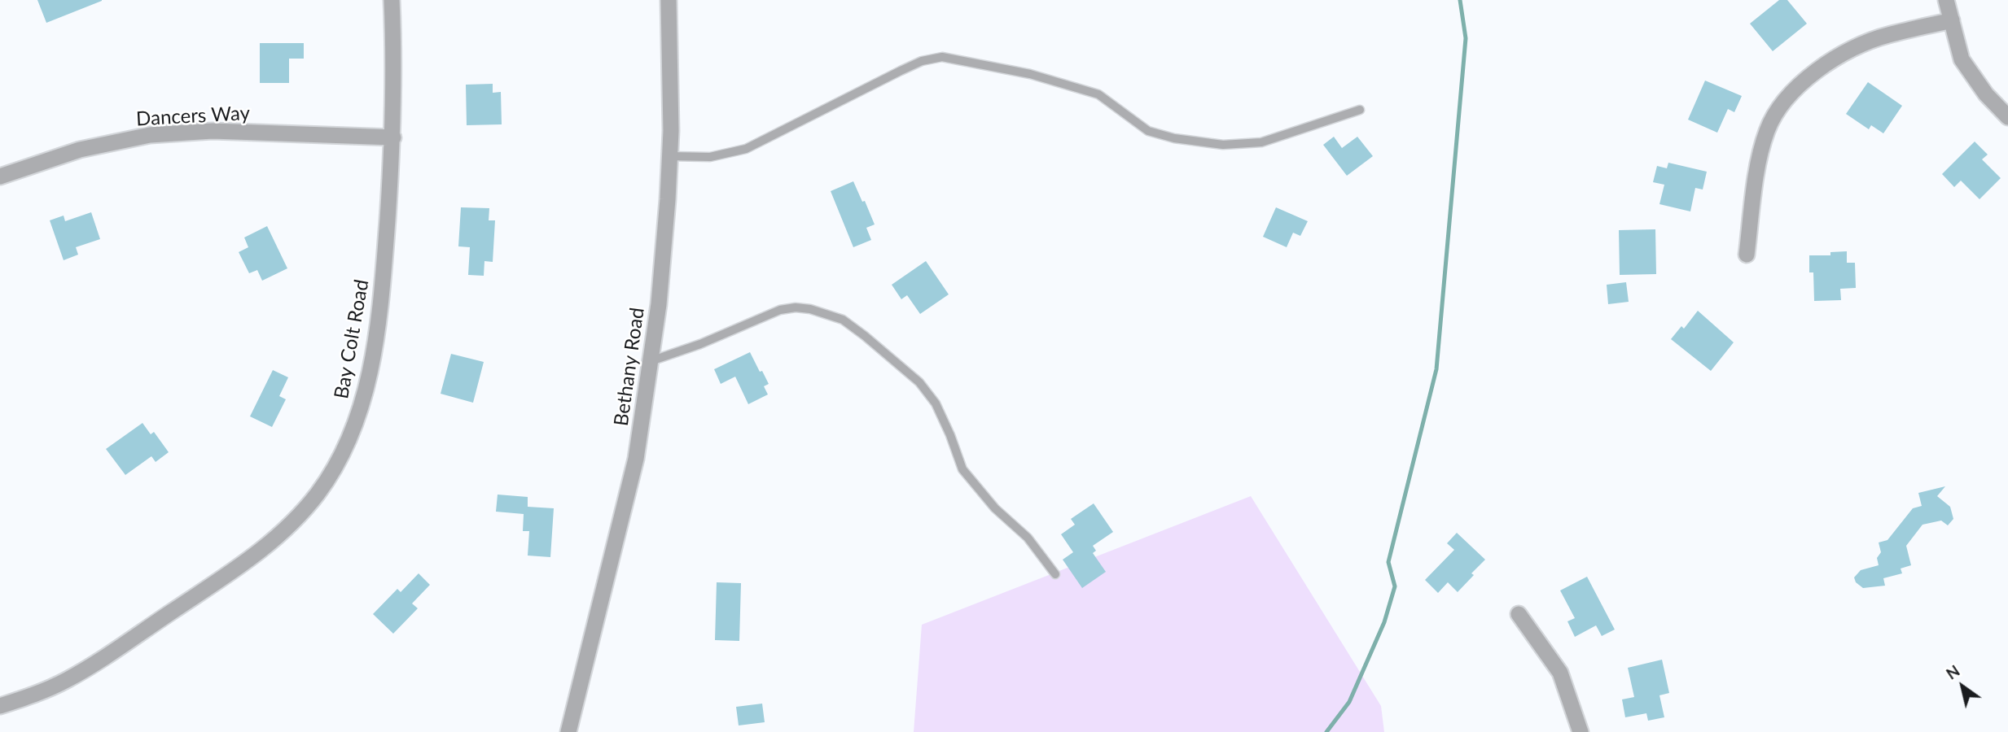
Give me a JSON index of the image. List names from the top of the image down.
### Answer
{
  "streets": {
    "street": ["Dancers Way", "Bay Colt Road", "Bethany Road"]
  },
  "crossings": [
    ["Dancers Way", "Bay Colt Road"]
  ],
  "north": "top left"
}
